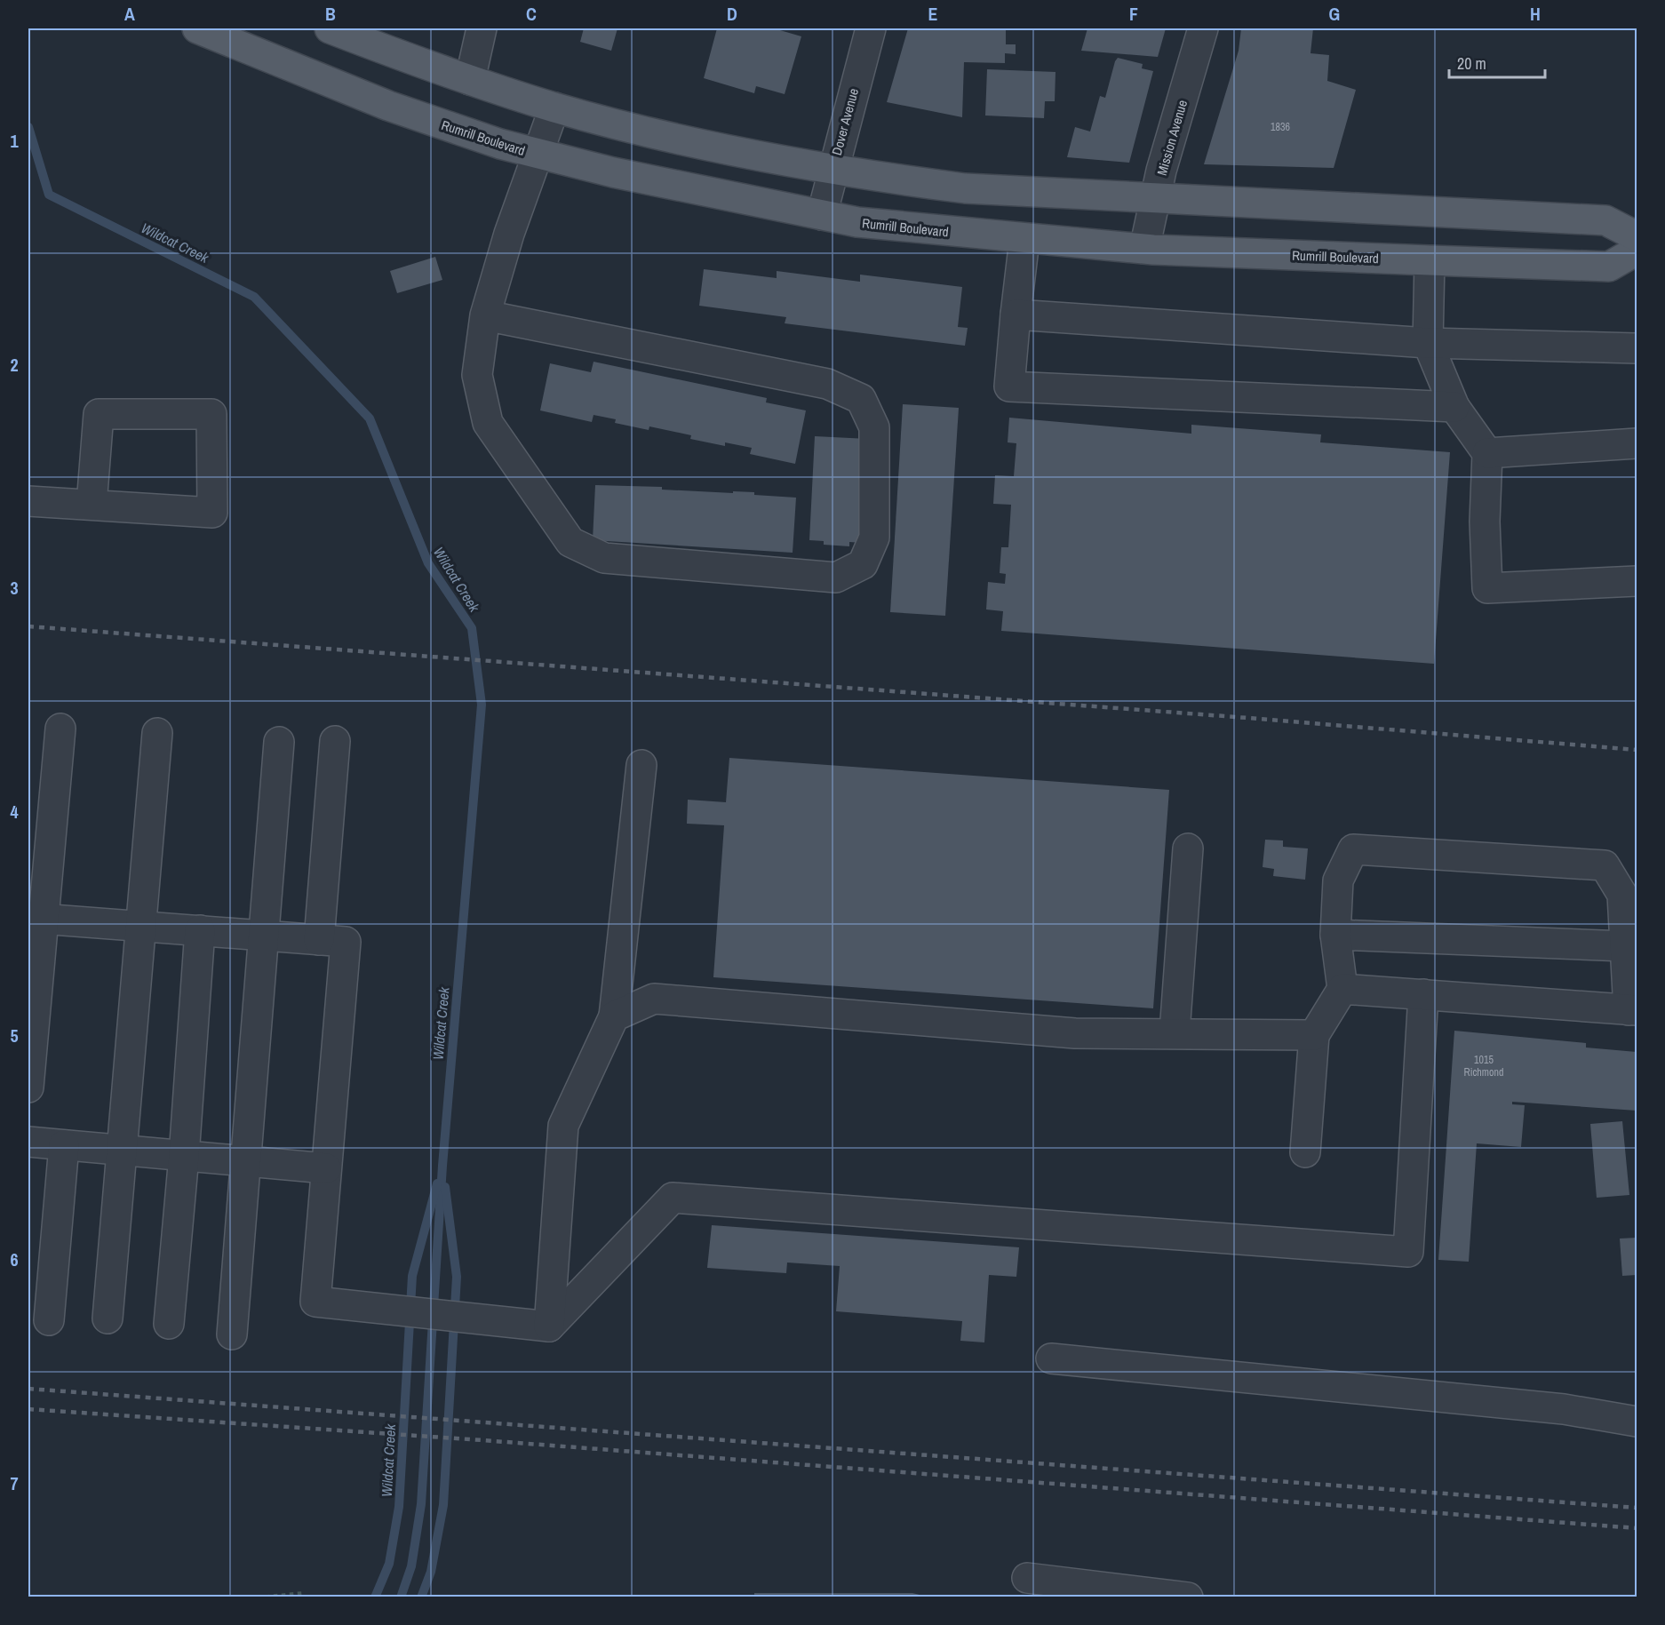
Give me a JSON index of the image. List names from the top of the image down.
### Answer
{
  "streets": {
    "main road": ["Rumrill Boulevard"],
    "street": ["Dover Avenue", "Mission Avenue"]
  },
  "crossings": [
    ["Dover Avenue", "Rumrill Boulevard"],
    ["Rumrill Boulevard", "Mission Avenue"]
  ],
  "water": ["Wildcat Creek"],
  "house_numbers": ["1836", "1015 Richmond"],
  "scale_bar": "20 m",
  "grid": {
    "columns": [
      "A",
      "B",
      "C",
      "D",
      "E",
      "F",
      "G",
      "H"
    ],
    "rows": [
      "1",
      "2",
      "3",
      "4",
      "5",
      "6",
      "7"
    ]
  }
}
